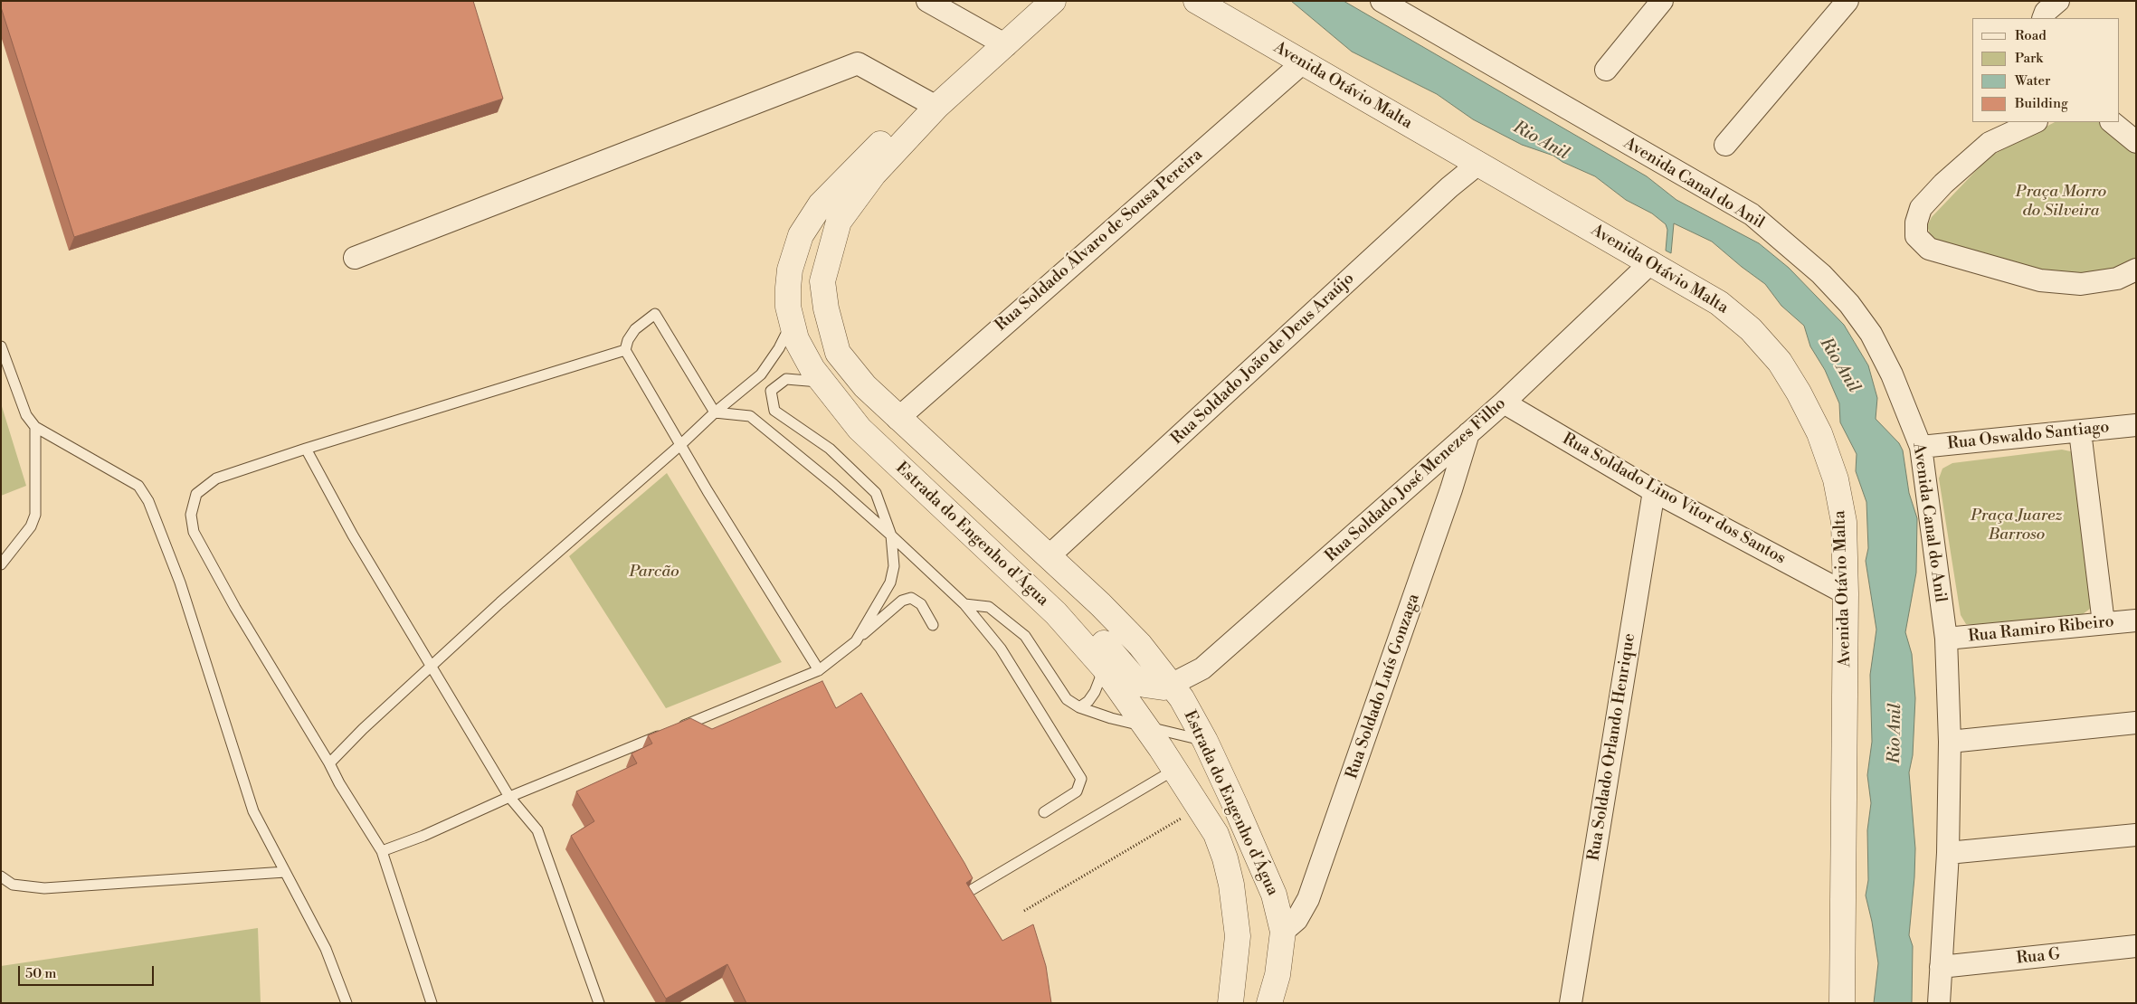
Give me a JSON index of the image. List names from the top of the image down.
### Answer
{
  "streets": {
    "street": [
      "Avenida Otávio Malta",
      "Avenida Canal do Anil",
      "Rua Soldado Álvaro de Sousa Pereira",
      "Rua Soldado João de Deus Araújo",
      "Rua Oswaldo Santiago",
      "Rua Soldado José Menezes Filho",
      "Rua Soldado Lino Vitor dos Santos",
      "Estrada do Engenho d'Água",
      "Rua Ramiro Ribeiro",
      "Rua Soldado Luís Gonzaga",
      "Rua Soldado Orlando Henrique",
      "Rua G"
    ]
  },
  "crossings": [
    ["Avenida Otávio Malta", "Rua Soldado Álvaro de Sousa Pereira"],
    ["Avenida Otávio Malta", "Rua Soldado João de Deus Araújo"],
    ["Avenida Otávio Malta", "Rua Soldado José Menezes Filho"],
    ["Avenida Otávio Malta", "Rua Soldado Lino Vitor dos Santos"],
    ["Avenida Canal do Anil", "Rua Oswaldo Santiago"],
    ["Avenida Canal do Anil", "Rua Ramiro Ribeiro"],
    ["Avenida Canal do Anil", "Rua G"],
    ["Rua Soldado Álvaro de Sousa Pereira", "Estrada do Engenho d'Água"],
    ["Rua Soldado João de Deus Araújo", "Estrada do Engenho d'Água"],
    ["Rua Soldado José Menezes Filho", "Rua Soldado Lino Vitor dos Santos"],
    ["Rua Soldado José Menezes Filho", "Estrada do Engenho d'Água"],
    ["Rua Soldado José Menezes Filho", "Rua Soldado Luís Gonzaga"],
    ["Rua Soldado Lino Vitor dos Santos", "Rua Soldado Orlando Henrique"],
    ["Estrada do Engenho d'Água", "Rua Soldado Luís Gonzaga"]
  ],
  "water": ["Rio Anil"],
  "parks": ["Praça Morro do Silveira", "Praça Juarez Barroso", "Parcão"],
  "legend": [
    "Road",
    "Park",
    "Water",
    "Building"
  ],
  "scale_bar": "50 m"
}
